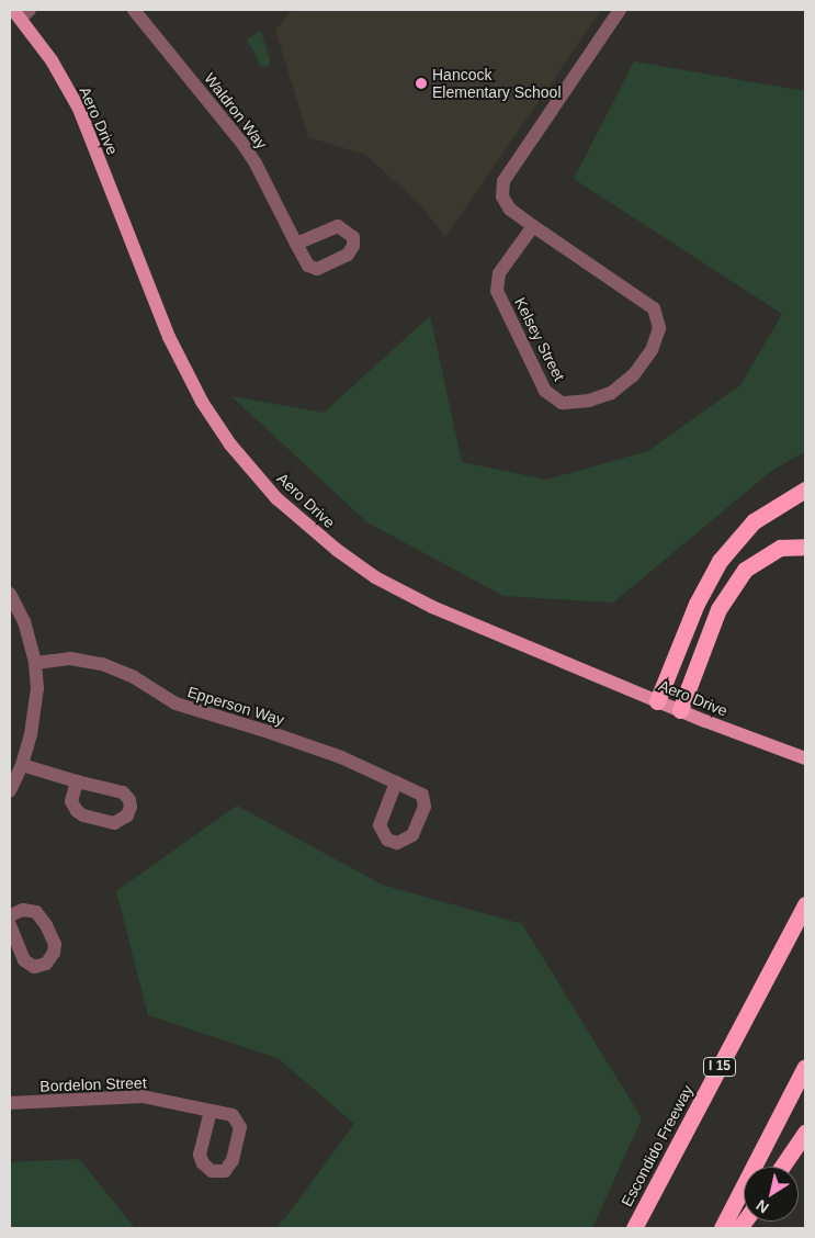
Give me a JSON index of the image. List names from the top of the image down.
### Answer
{
  "streets": {
    "highway": ["I 15", "Escondido Freeway"],
    "main road": ["Aero Drive"],
    "street": [
      "Waldron Way",
      "Kelsey Street",
      "Epperson Way",
      "Bordelon Street"
    ]
  },
  "places": ["Hancock Elementary School"],
  "north": "bottom left"
}
